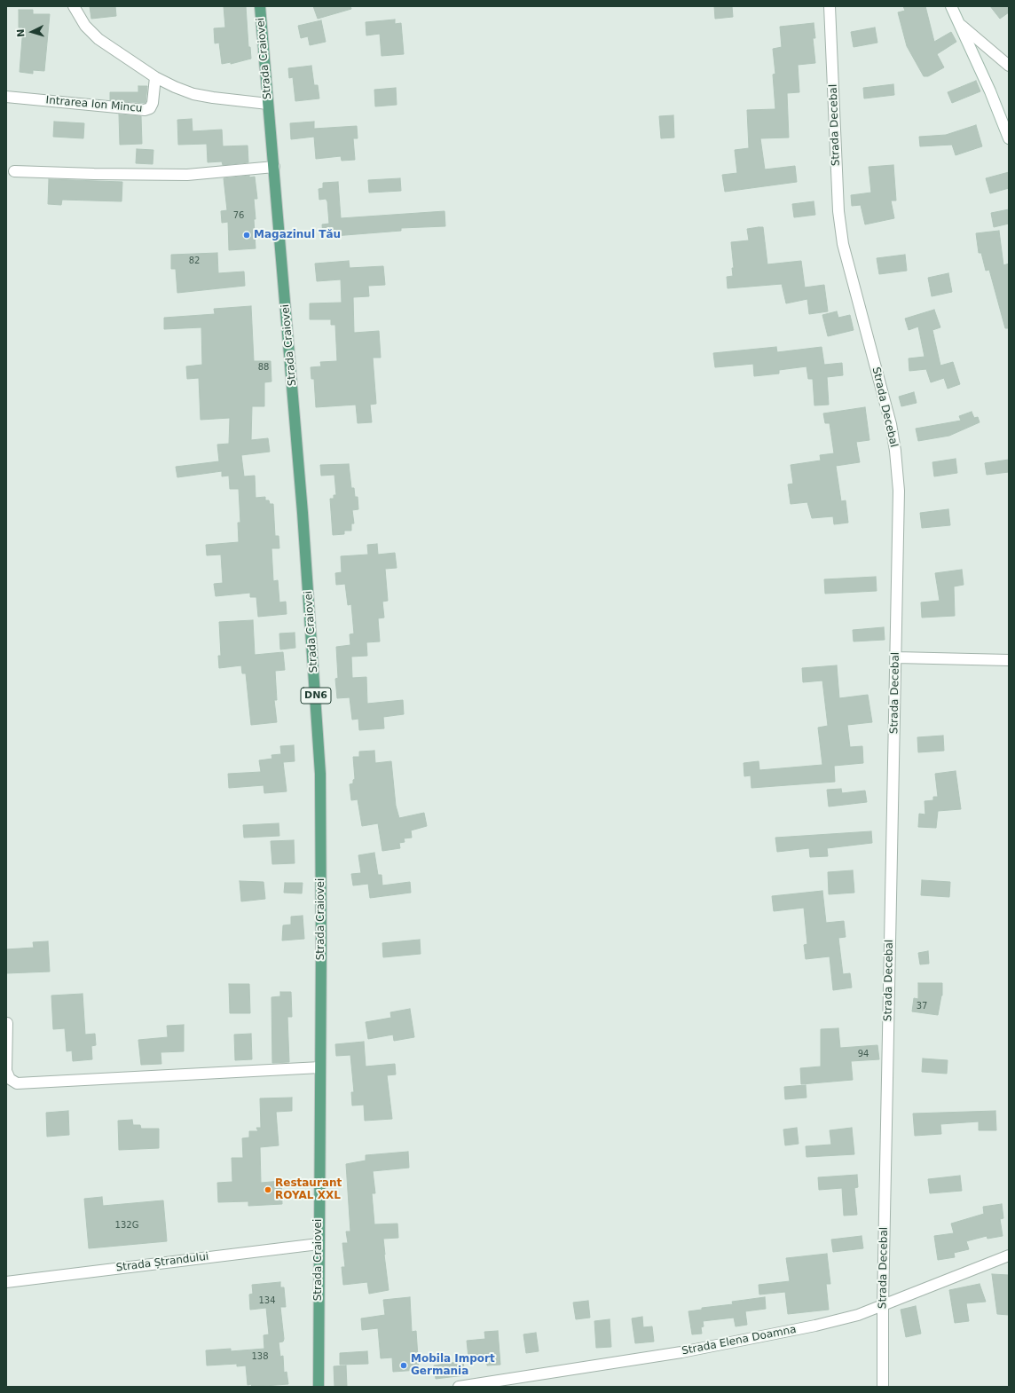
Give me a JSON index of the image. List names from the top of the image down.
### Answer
{
  "streets": {
    "main road": ["Strada Craiovei", "DN6"],
    "street": [
      "Intrarea Ion Mincu",
      "Strada Decebal",
      "Strada Ștrandului",
      "Strada Elena Doamna"
    ]
  },
  "crossings": [
    ["Strada Craiovei", "Strada Ștrandului"],
    ["Strada Decebal", "Strada Elena Doamna"]
  ],
  "places": ["Magazinul Tău", "Restaurant ROYAL XXL", "Mobila Import Germania"],
  "house_numbers": [
    "76",
    "82",
    "88",
    "37",
    "94",
    "132G",
    "134",
    "138"
  ],
  "north": "left"
}
